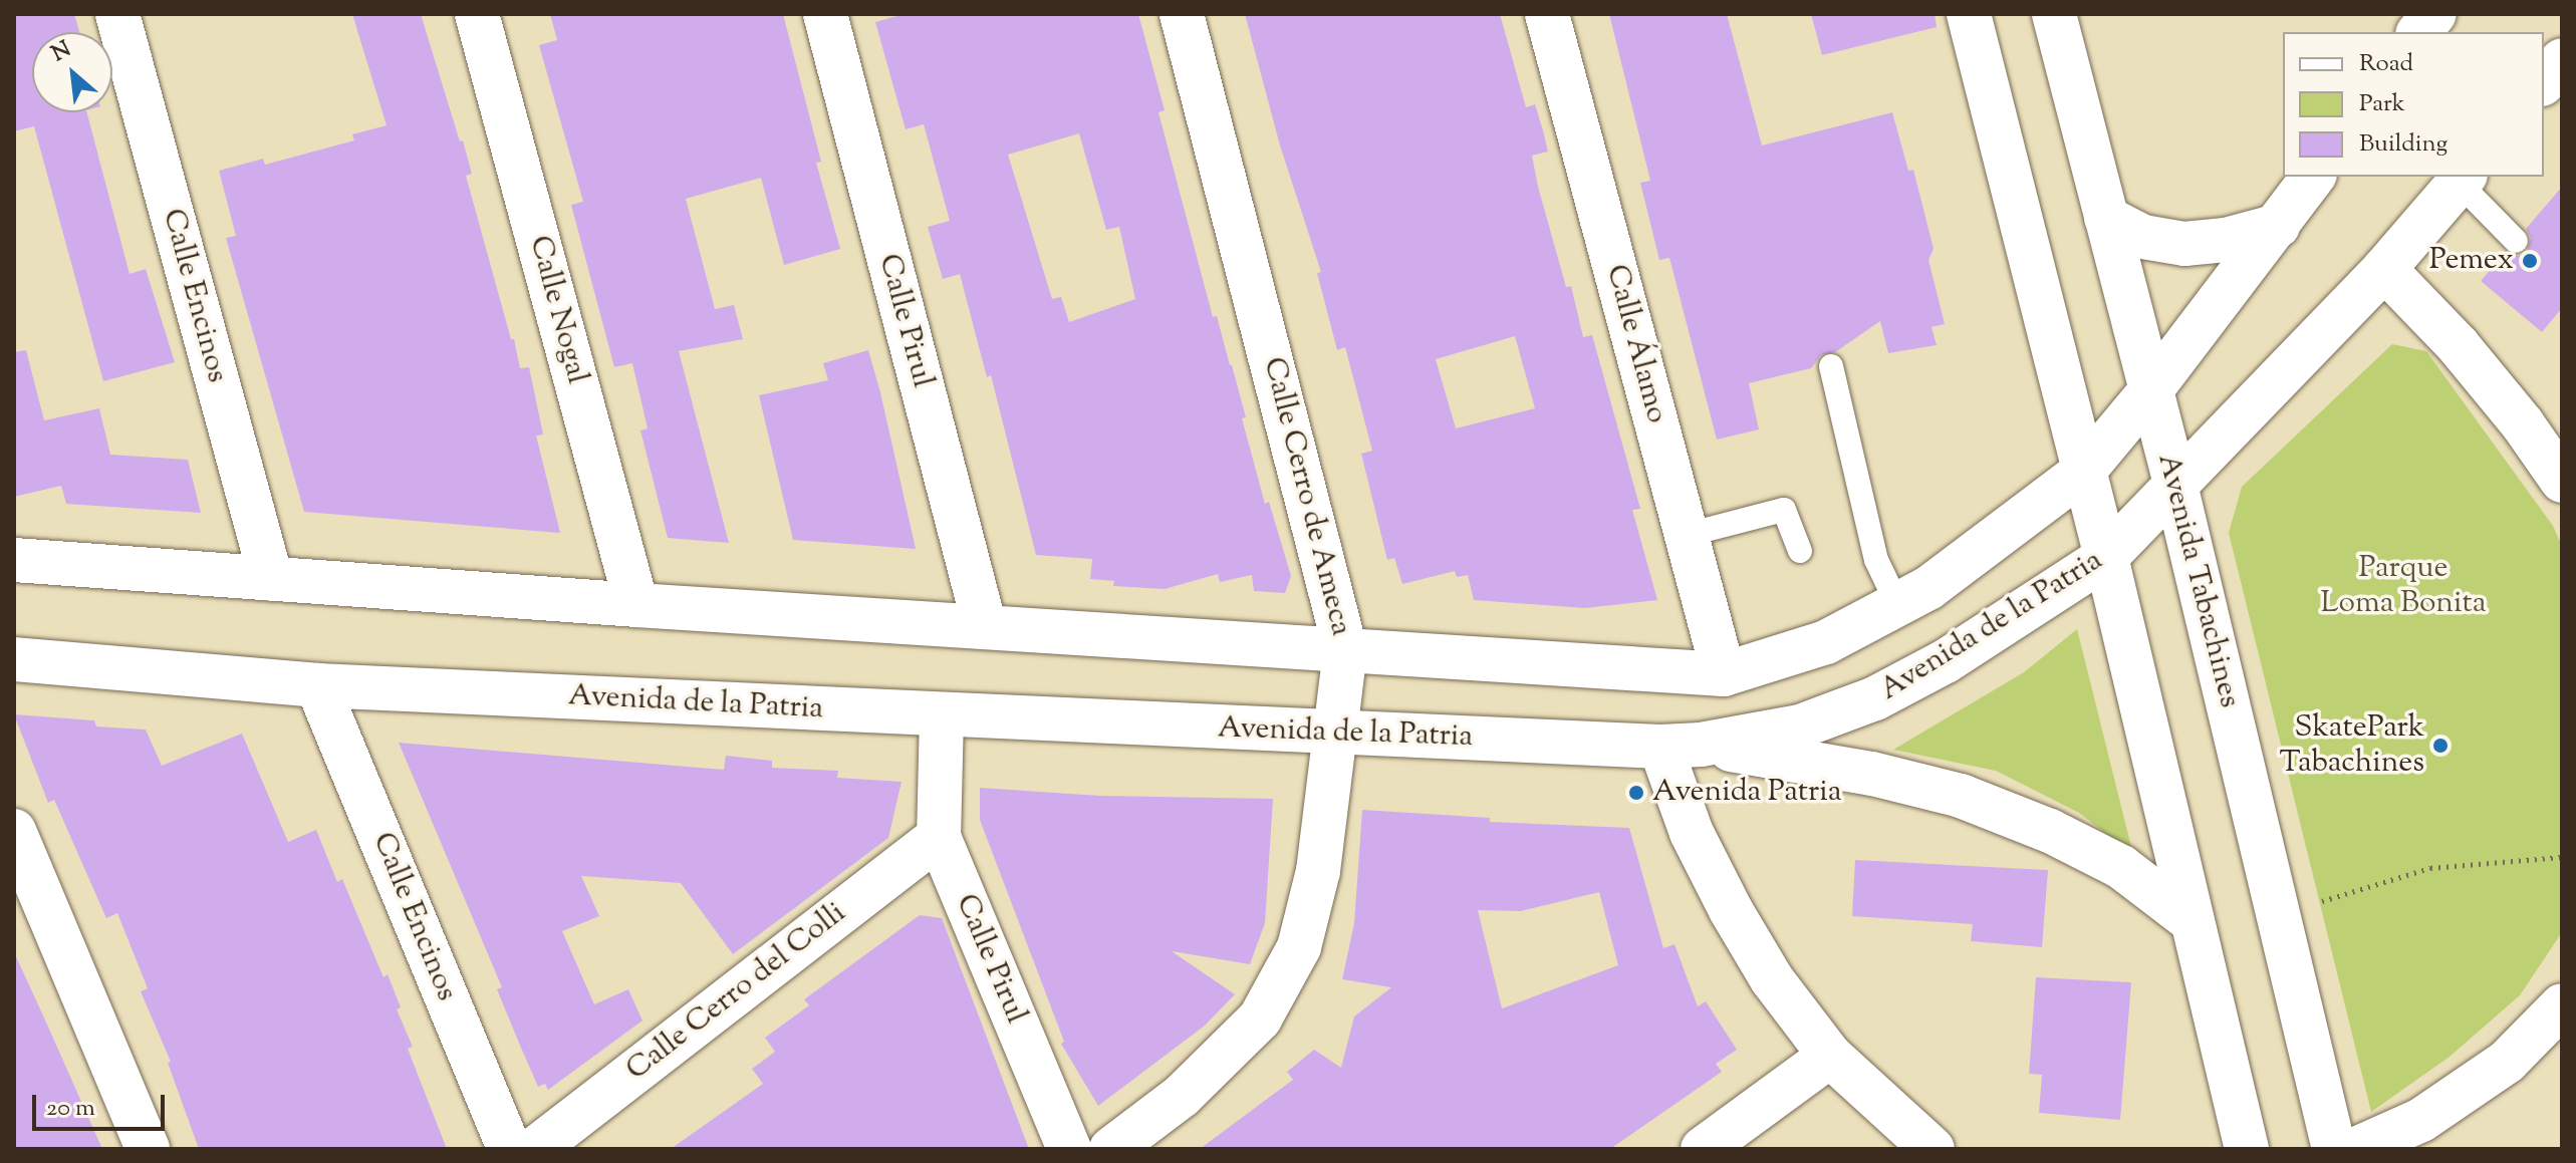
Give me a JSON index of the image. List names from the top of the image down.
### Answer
{
  "streets": {
    "street": [
      "Calle Encinos",
      "Calle Nogal",
      "Calle Pirul",
      "Calle Álamo",
      "Calle Cerro de Ameca",
      "Avenida Tabachines",
      "Avenida de la Patria",
      "Calle Cerro del Colli"
    ]
  },
  "crossings": [
    ["Calle Encinos", "Avenida de la Patria"],
    ["Calle Pirul", "Avenida de la Patria"],
    ["Calle Pirul", "Calle Cerro del Colli"],
    ["Calle Cerro de Ameca", "Avenida de la Patria"],
    ["Avenida Tabachines", "Avenida de la Patria"]
  ],
  "parks": ["Parque Loma Bonita"],
  "places": ["Pemex", "SkatePark Tabachines", "Avenida Patria"],
  "legend": ["Road", "Park", "Building"],
  "scale_bar": "20 m",
  "north": "top left"
}
